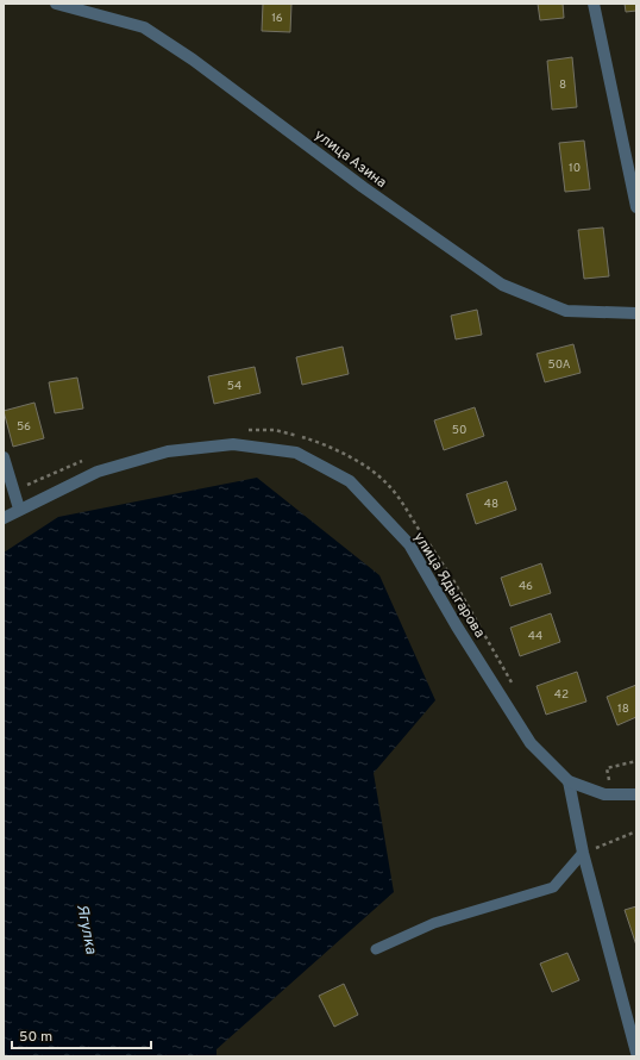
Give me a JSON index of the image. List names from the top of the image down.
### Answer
{
  "streets": {
    "street": ["улица Азина", "улица Ядыгарова"]
  },
  "water": ["Ягулка"],
  "house_numbers": [
    "16",
    "8",
    "10",
    "50А",
    "54",
    "56",
    "50",
    "48",
    "46",
    "44",
    "42",
    "18"
  ],
  "scale_bar": "50 m"
}
